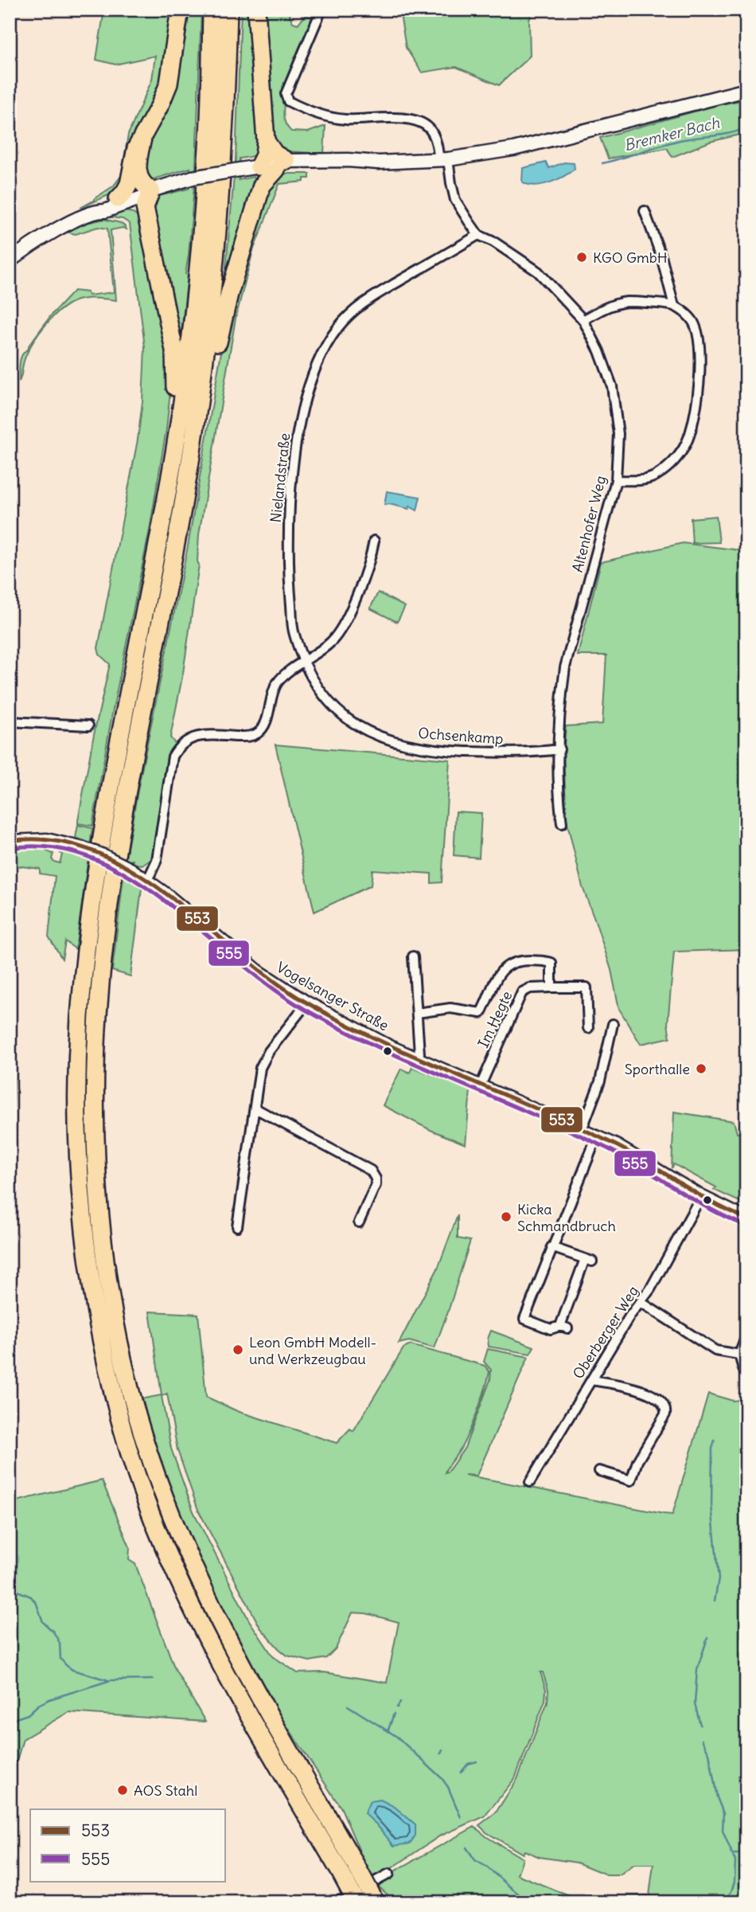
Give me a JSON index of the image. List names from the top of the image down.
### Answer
{
  "streets": {
    "street": [
      "Nielandstraße",
      "Altenhofer Weg",
      "Ochsenkamp",
      "Vogelsanger Straße",
      "Im Hegte",
      "Oberberger Weg"
    ]
  },
  "crossings": [
    ["Nielandstraße", "Altenhofer Weg"],
    ["Nielandstraße", "Ochsenkamp"],
    ["Altenhofer Weg", "Ochsenkamp"],
    ["Vogelsanger Straße", "Im Hegte"],
    ["Vogelsanger Straße", "Oberberger Weg"]
  ],
  "water": ["Bremker Bach"],
  "places": [
    "KGO GmbH",
    "Sporthalle",
    "Kicka Schmandbruch",
    "Leon GmbH Modell- und Werkzeugbau",
    "AOS Stahl"
  ],
  "lines": ["transit line 553", "transit line 555"],
  "legend": ["553", "555"]
}
